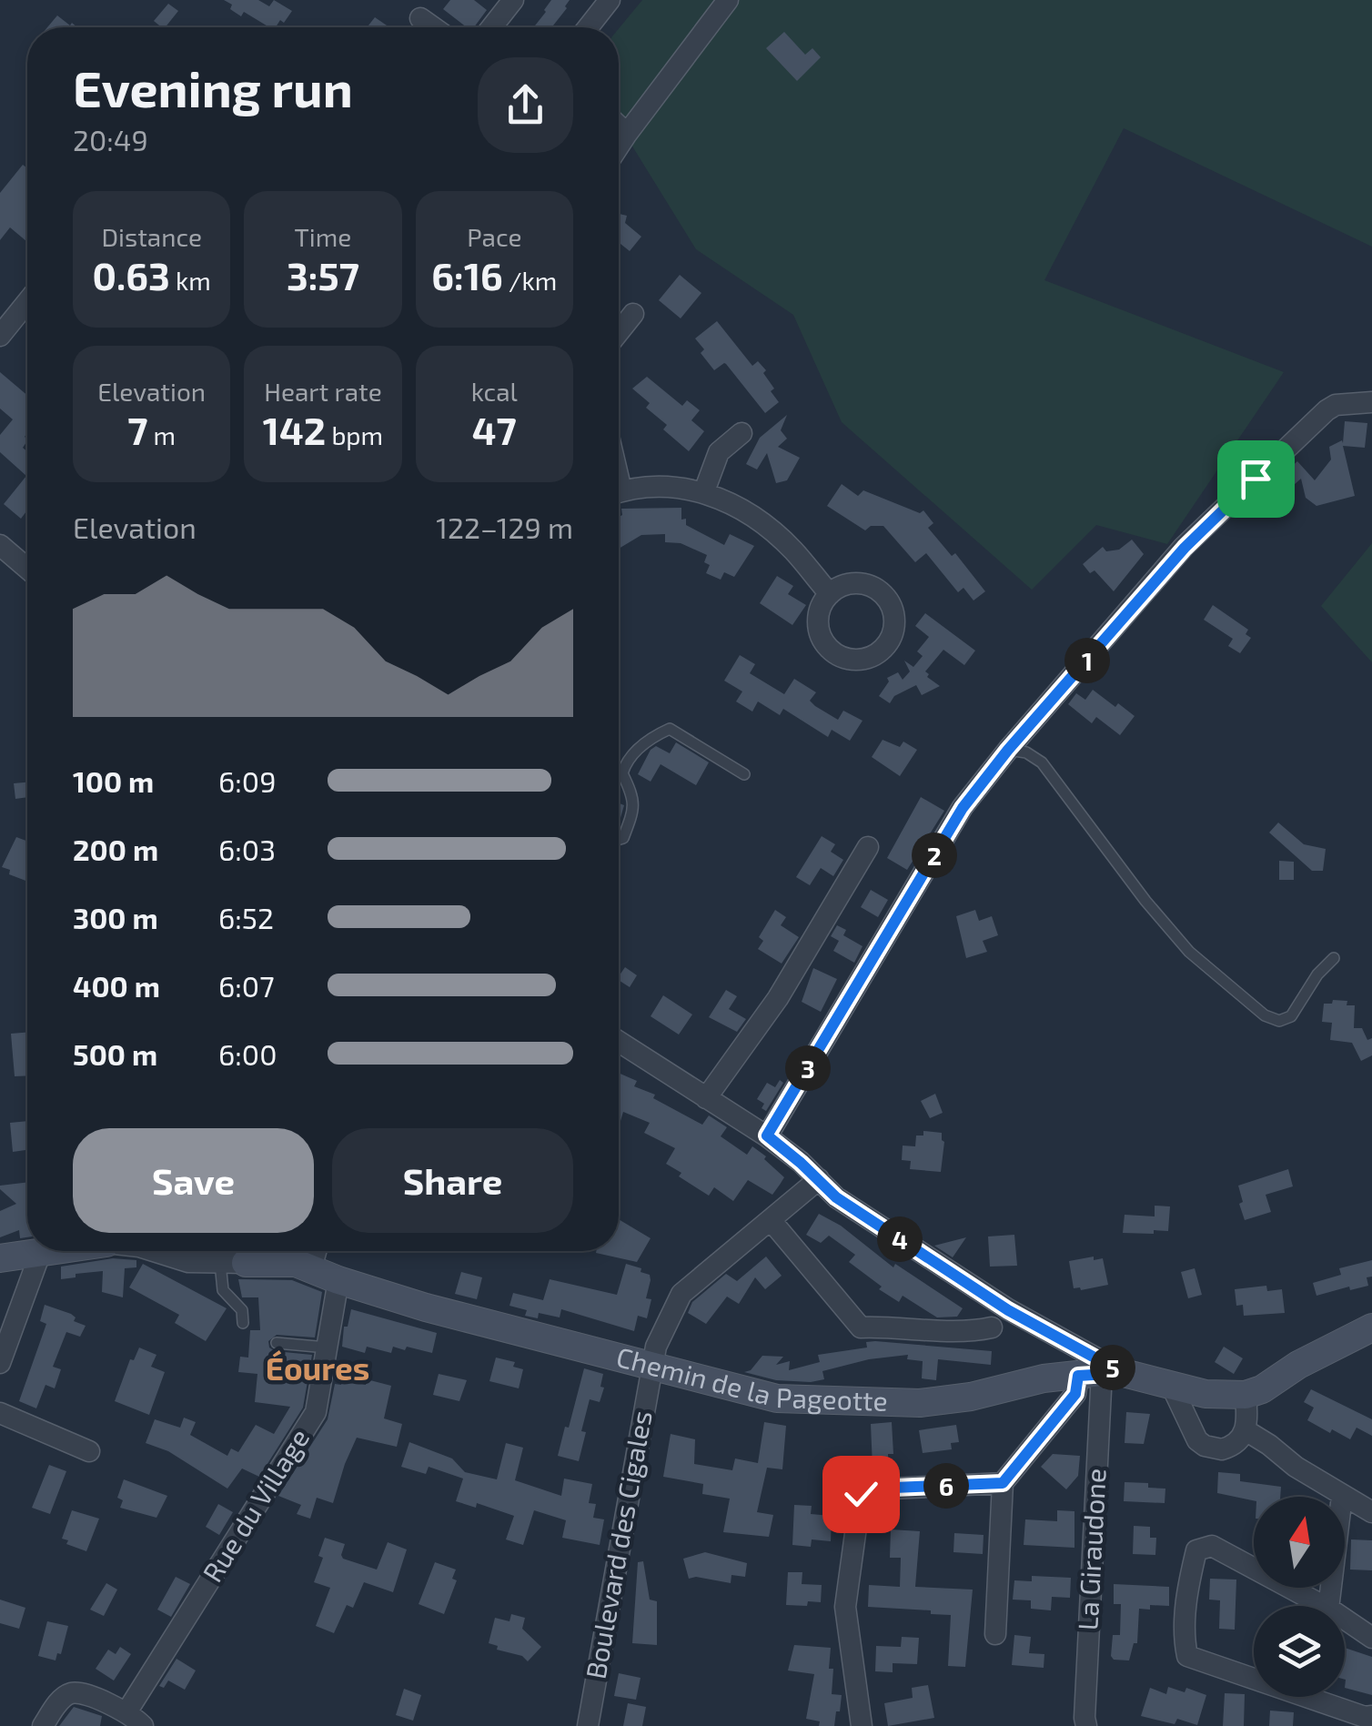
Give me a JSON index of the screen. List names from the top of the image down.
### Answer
{
  "streets": {
    "street": [
      "Chemin de la Pageotte",
      "Rue du Village",
      "Boulevard des Cigales",
      "La Giraudone"
    ]
  },
  "crossings": [
    ["Chemin de la Pageotte", "Rue du Village"],
    ["Chemin de la Pageotte", "Boulevard des Cigales"],
    ["Chemin de la Pageotte", "La Giraudone"]
  ],
  "districts": ["Éoures"],
  "north": "top",
  "page": {
    "heading": ["Evening run", "20:49"],
    "stats": [
      ["Distance", "0.63 km"],
      ["Time", "3:57"],
      ["Pace", "6:16 /km"],
      ["Elevation", "7 m"],
      ["Heart rate", "142 bpm"],
      ["kcal", "47"]
    ],
    "chart": ["Elevation", "122–129 m"],
    "pins": [
      "1",
      "2",
      "3",
      "4",
      "5",
      "6"
    ],
    "list": [
      {
        "name": "100 m",
        "note": "6:09"
      },
      {
        "name": "200 m",
        "note": "6:03"
      },
      {
        "name": "300 m",
        "note": "6:52"
      },
      {
        "name": "400 m",
        "note": "6:07"
      },
      {
        "name": "500 m",
        "note": "6:00"
      }
    ],
    "buttons": ["Save", "Share"]
  }
}
